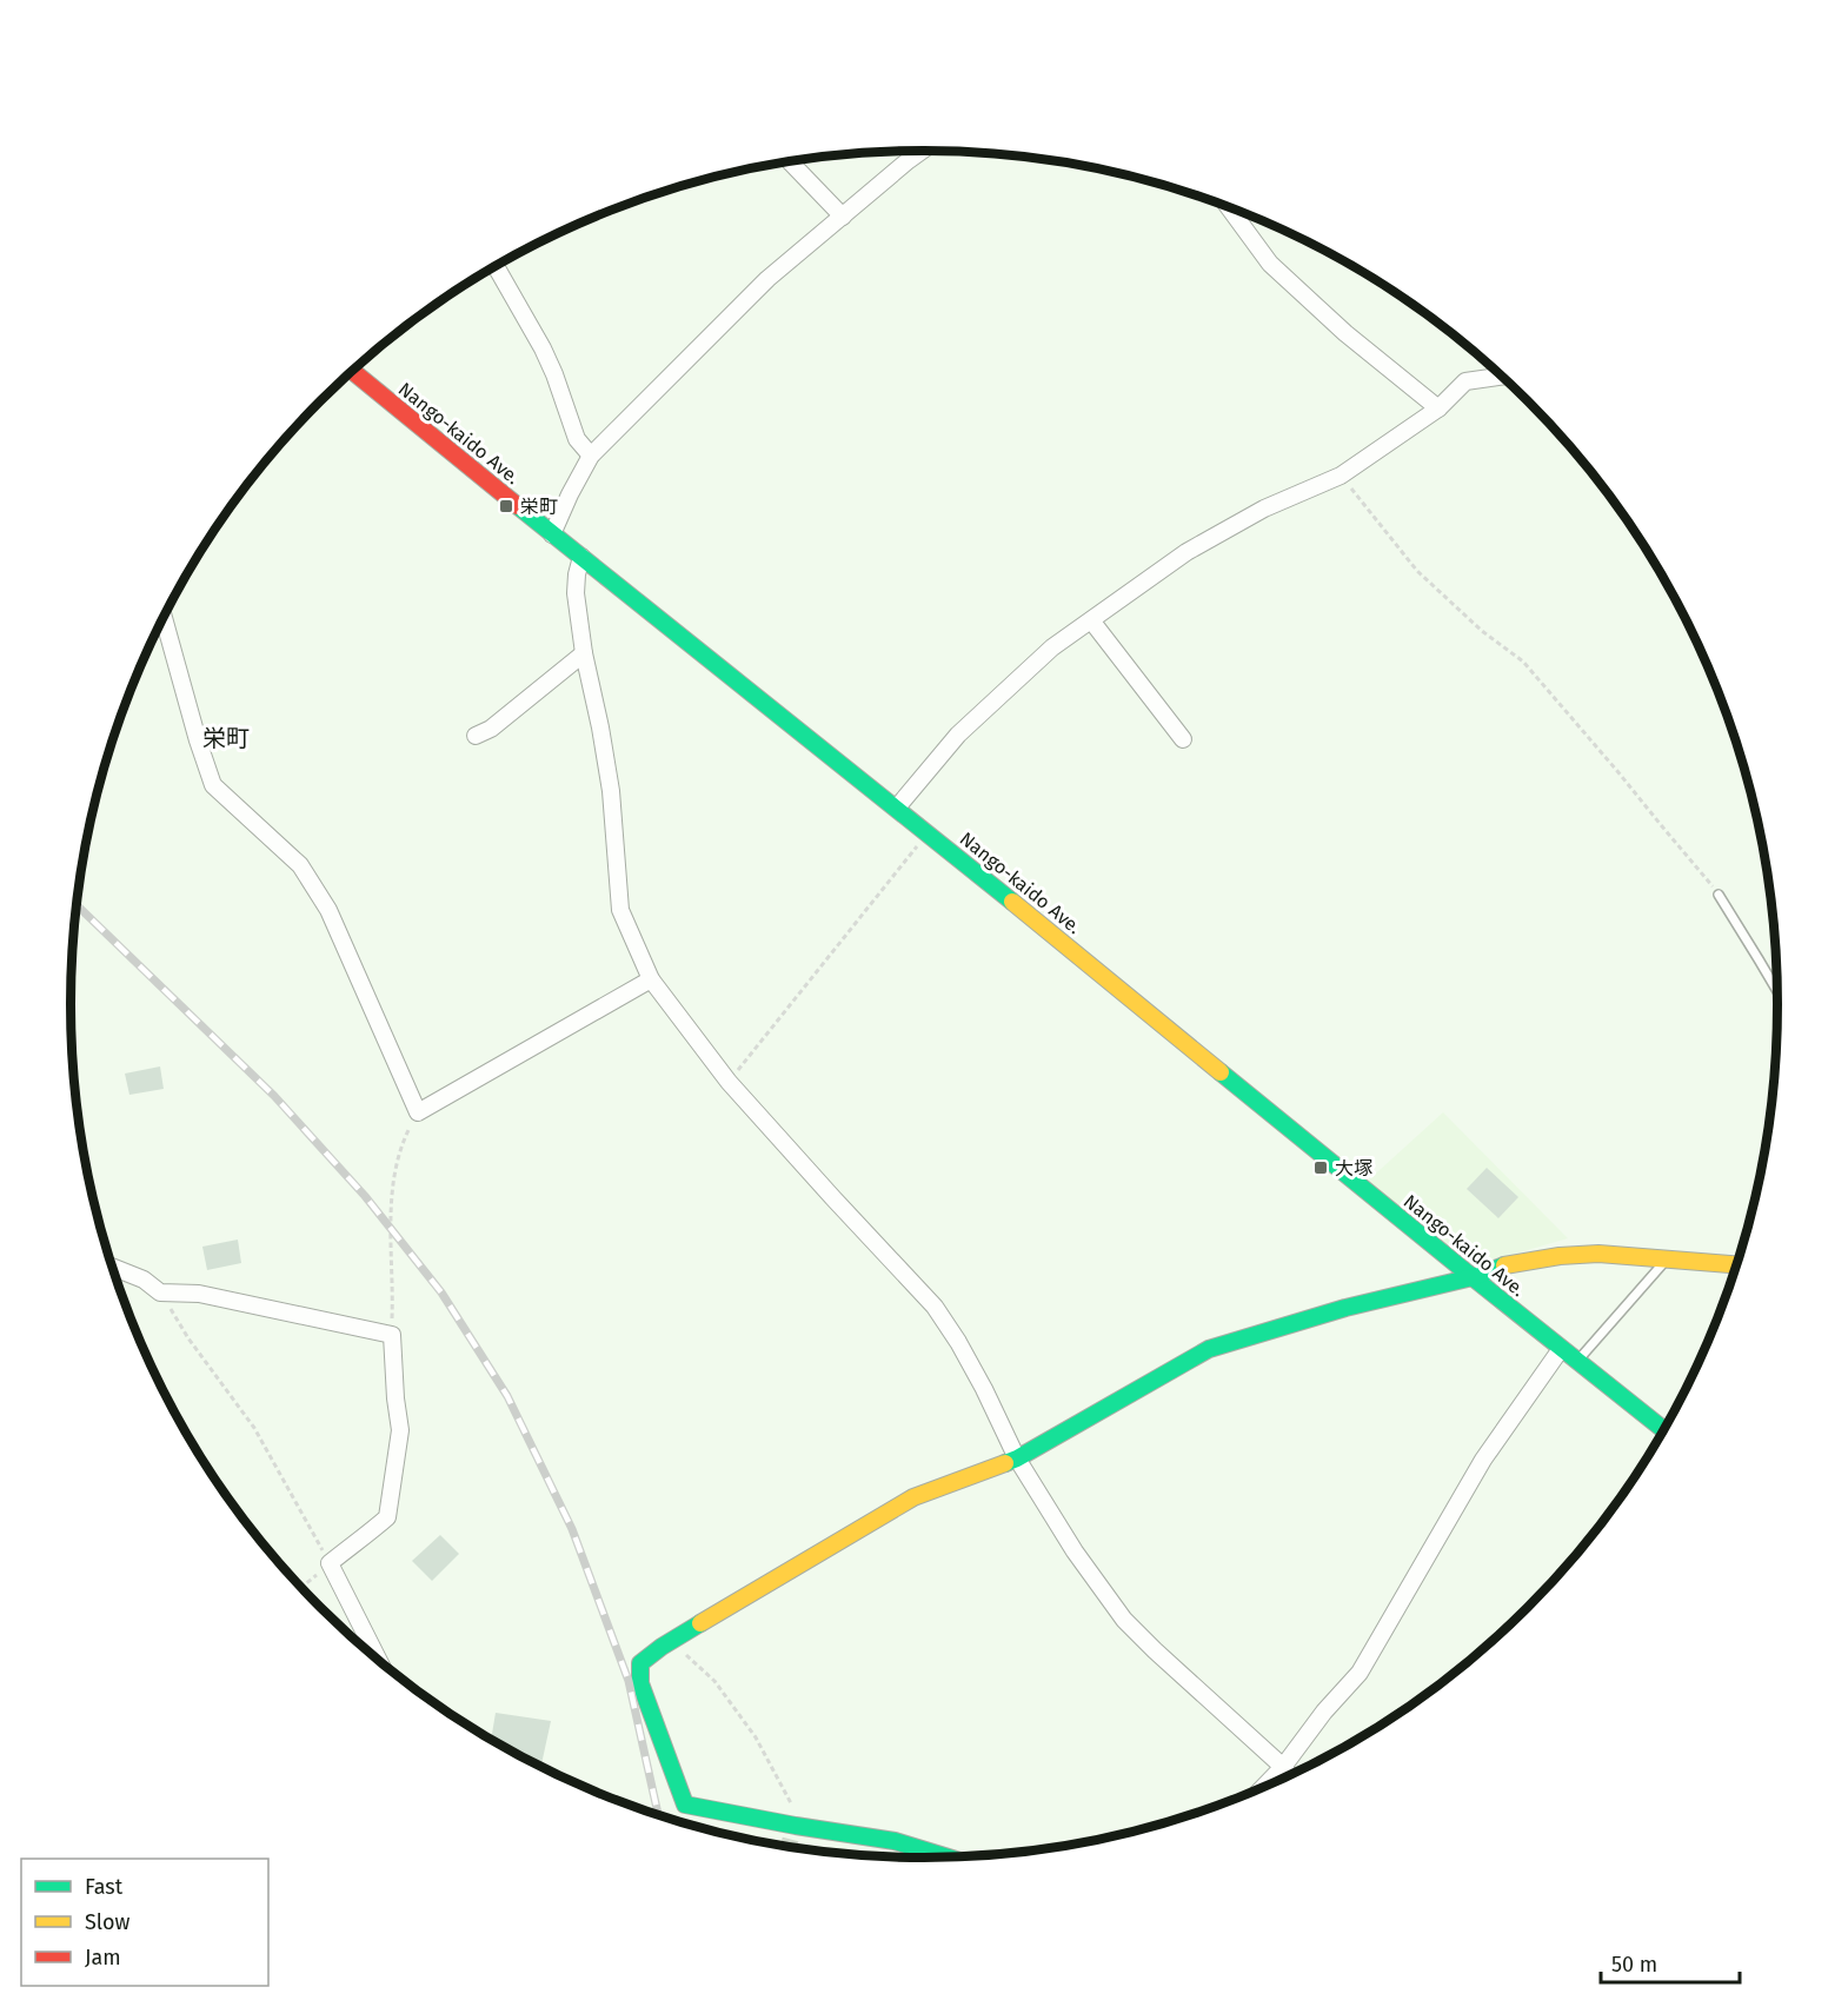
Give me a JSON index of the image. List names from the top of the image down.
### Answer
{
  "streets": {
    "street": ["Nango-kaido Ave."]
  },
  "districts": ["栄町"],
  "places": {
    "transit": ["栄町", "大塚"]
  },
  "legend": ["Fast", "Slow", "Jam"],
  "scale_bar": "50 m"
}
